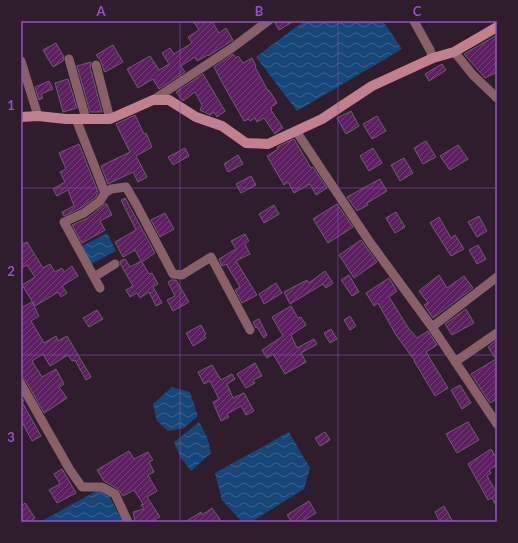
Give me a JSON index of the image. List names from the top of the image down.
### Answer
{
  "grid": {
    "columns": ["A", "B", "C"],
    "rows": ["1", "2", "3"]
  }
}
